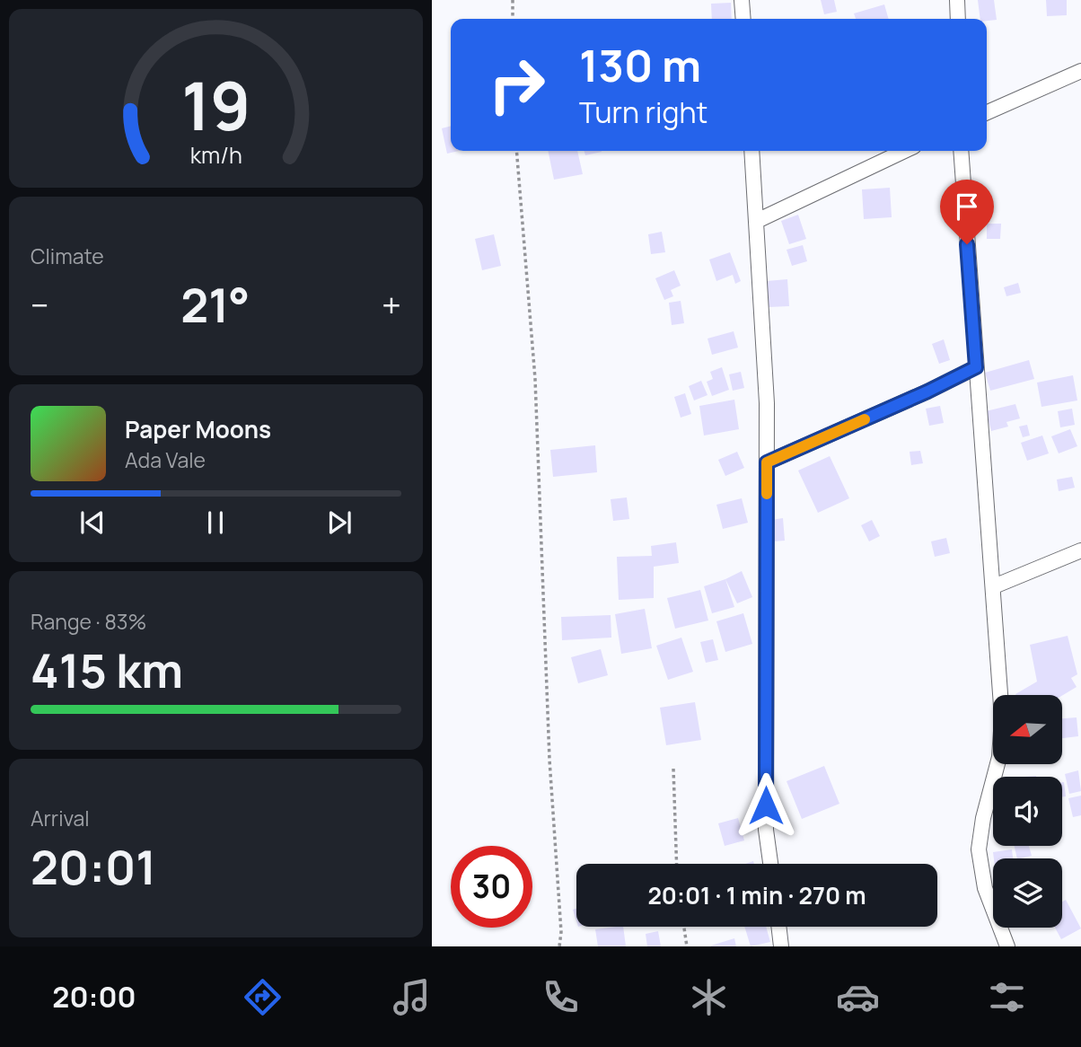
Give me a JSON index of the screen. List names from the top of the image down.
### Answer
{
  "north": "left",
  "page": {
    "turn": ["130 m", "Turn right"],
    "tile": [
      "Climate",
      ["Range · 83%", "415 km"],
      ["Arrival", "20:01"]
    ],
    "heat": ["−", "21°", "+"],
    "song": ["Paper Moons", "Ada Vale"],
    "limit": "30",
    "trip": "20:01 · 1 min · 270 m",
    "tabs": "20:00",
    "gauge": ["19", "km/h"]
  }
}
